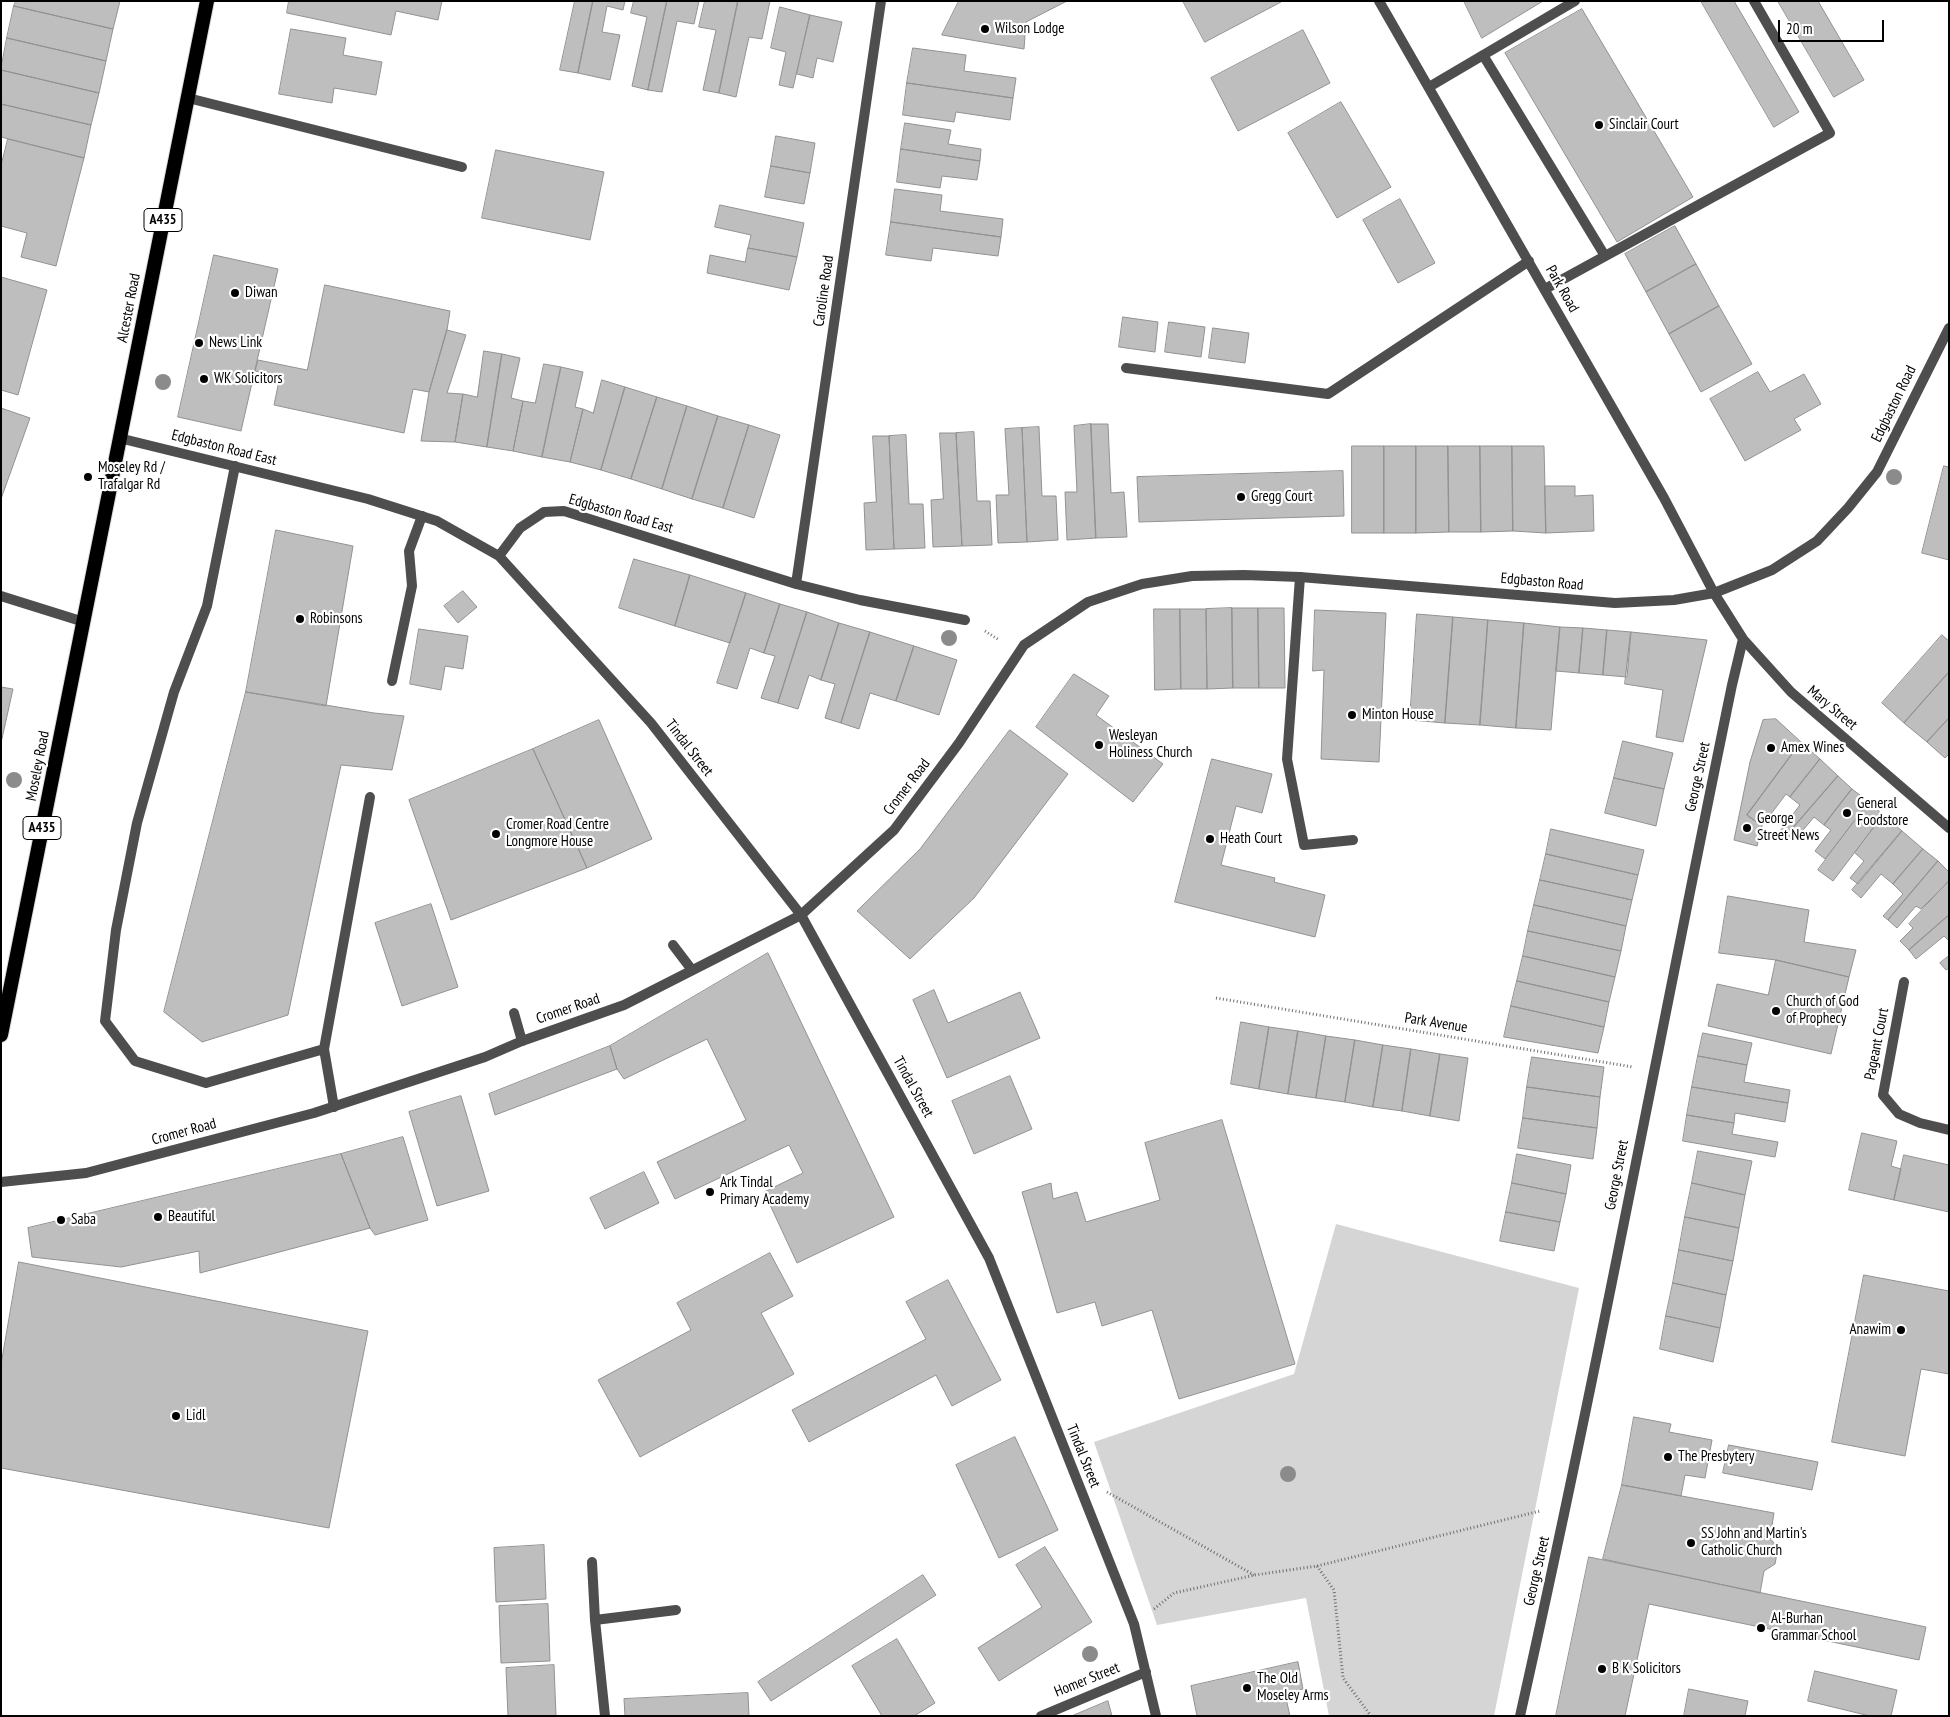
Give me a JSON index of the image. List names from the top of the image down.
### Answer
{
  "streets": {
    "highway": ["A435", "Alcester Road", "Moseley Road"],
    "street": [
      "Park Road",
      "Caroline Road",
      "Edgbaston Road",
      "Edgbaston Road East",
      "Mary Street",
      "Tindal Street",
      "George Street",
      "Cromer Road",
      "Pageant Court",
      "Homer Street"
    ],
    "path": ["Park Avenue"]
  },
  "crossings": [
    ["Park Road", "Edgbaston Road"],
    ["Park Road", "Mary Street"],
    ["Caroline Road", "Edgbaston Road East"],
    ["Alcester Road", "Edgbaston Road East"],
    ["Alcester Road", "Moseley Road"],
    ["Edgbaston Road", "Mary Street"],
    ["Edgbaston Road", "Cromer Road"],
    ["Edgbaston Road East", "Tindal Street"],
    ["Mary Street", "George Street"],
    ["Tindal Street", "Cromer Road"],
    ["Tindal Street", "Homer Street"],
    ["George Street", "Park Avenue"]
  ],
  "places": [
    "Wilson Lodge",
    "Sinclair Court",
    "Diwan",
    "News Link",
    "WK Solicitors",
    "Moseley Rd / Trafalgar Rd",
    "Gregg Court",
    "Robinsons",
    "Minton House",
    "Wesleyan Holiness Church",
    "Amex Wines",
    "General Foodstore",
    "George Street News",
    "Cromer Road Centre Longmore House",
    "Heath Court",
    "Church of God of Prophecy",
    "Ark Tindal Primary Academy",
    "Beautiful",
    "Saba",
    "Anawim",
    "Lidl",
    "The Presbytery",
    "SS John and Martin's Catholic Church",
    "Al-Burhan Grammar School",
    "B K Solicitors",
    "The Old Moseley Arms"
  ],
  "scale_bar": "20 m"
}
